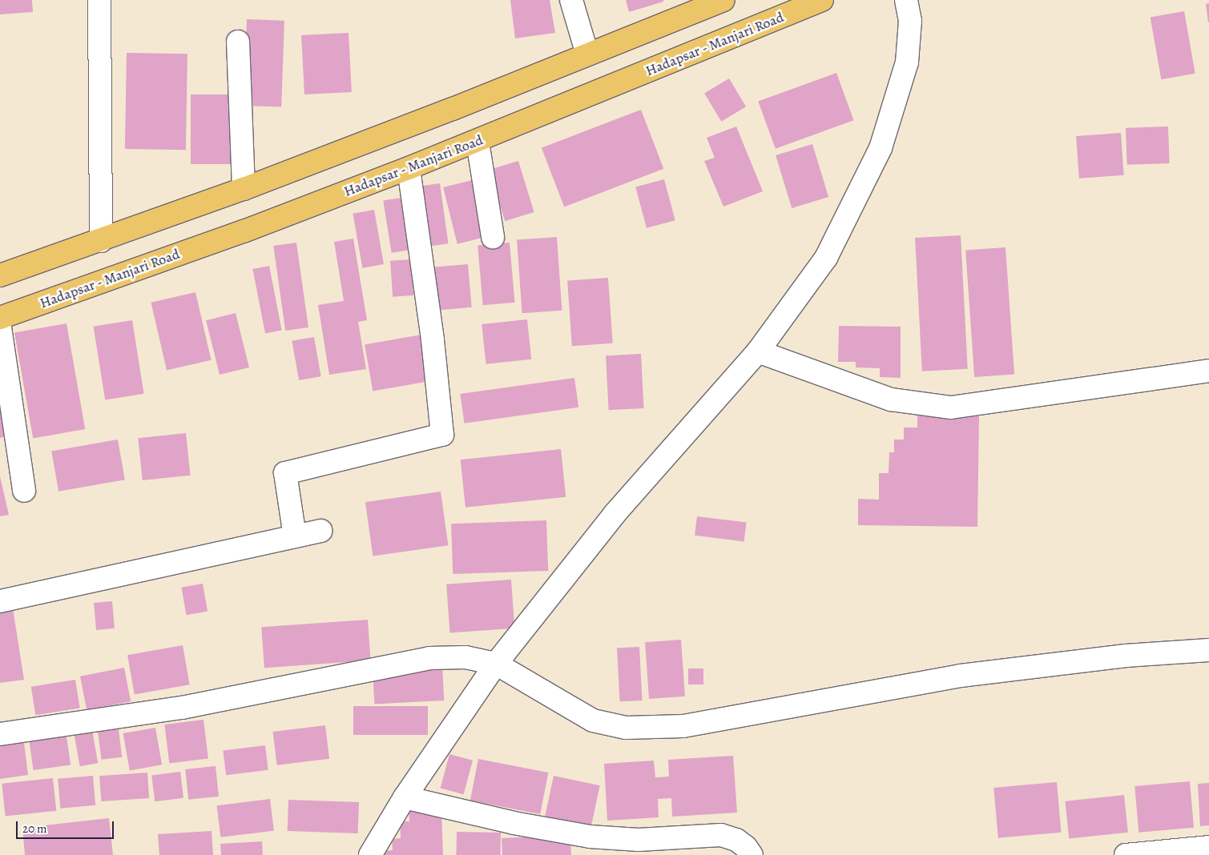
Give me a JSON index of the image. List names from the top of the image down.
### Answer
{
  "streets": {
    "main road": ["Hadapsar - Manjari Road"]
  },
  "scale_bar": "20 m"
}
